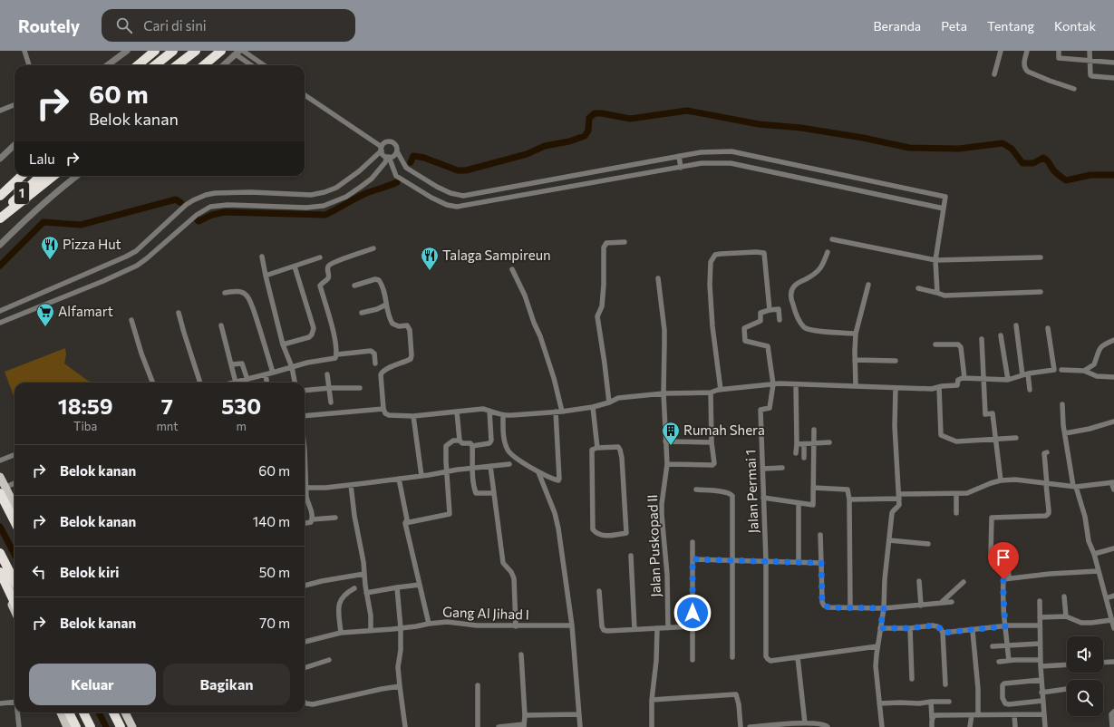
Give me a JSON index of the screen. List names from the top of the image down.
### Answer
{
  "streets": {
    "highway": ["1"],
    "street": ["Jalan Permai 1", "Jalan Puskopad II", "Gang Al Jihad I"]
  },
  "places": {
    "restaurant": ["Pizza Hut", "Talaga Sampireun"],
    "supermarket": ["Alfamart"],
    "building": ["Rumah Shera"]
  },
  "page": {
    "header": "Routely",
    "search": "Cari di sini",
    "nav": [
      "Beranda",
      "Peta",
      "Tentang",
      "Kontak"
    ],
    "turn": ["60 m", "Belok kanan"],
    "then": "Lalu",
    "eta": [
      "18:59",
      "Tiba",
      "7",
      "mnt",
      "530",
      "m"
    ],
    "list": [
      {
        "name": "Belok kanan",
        "value": "60 m"
      },
      {
        "name": "Belok kanan",
        "value": "140 m"
      },
      {
        "name": "Belok kiri",
        "value": "50 m"
      },
      {
        "name": "Belok kanan",
        "value": "70 m"
      }
    ],
    "buttons": ["Keluar", "Bagikan"]
  }
}
